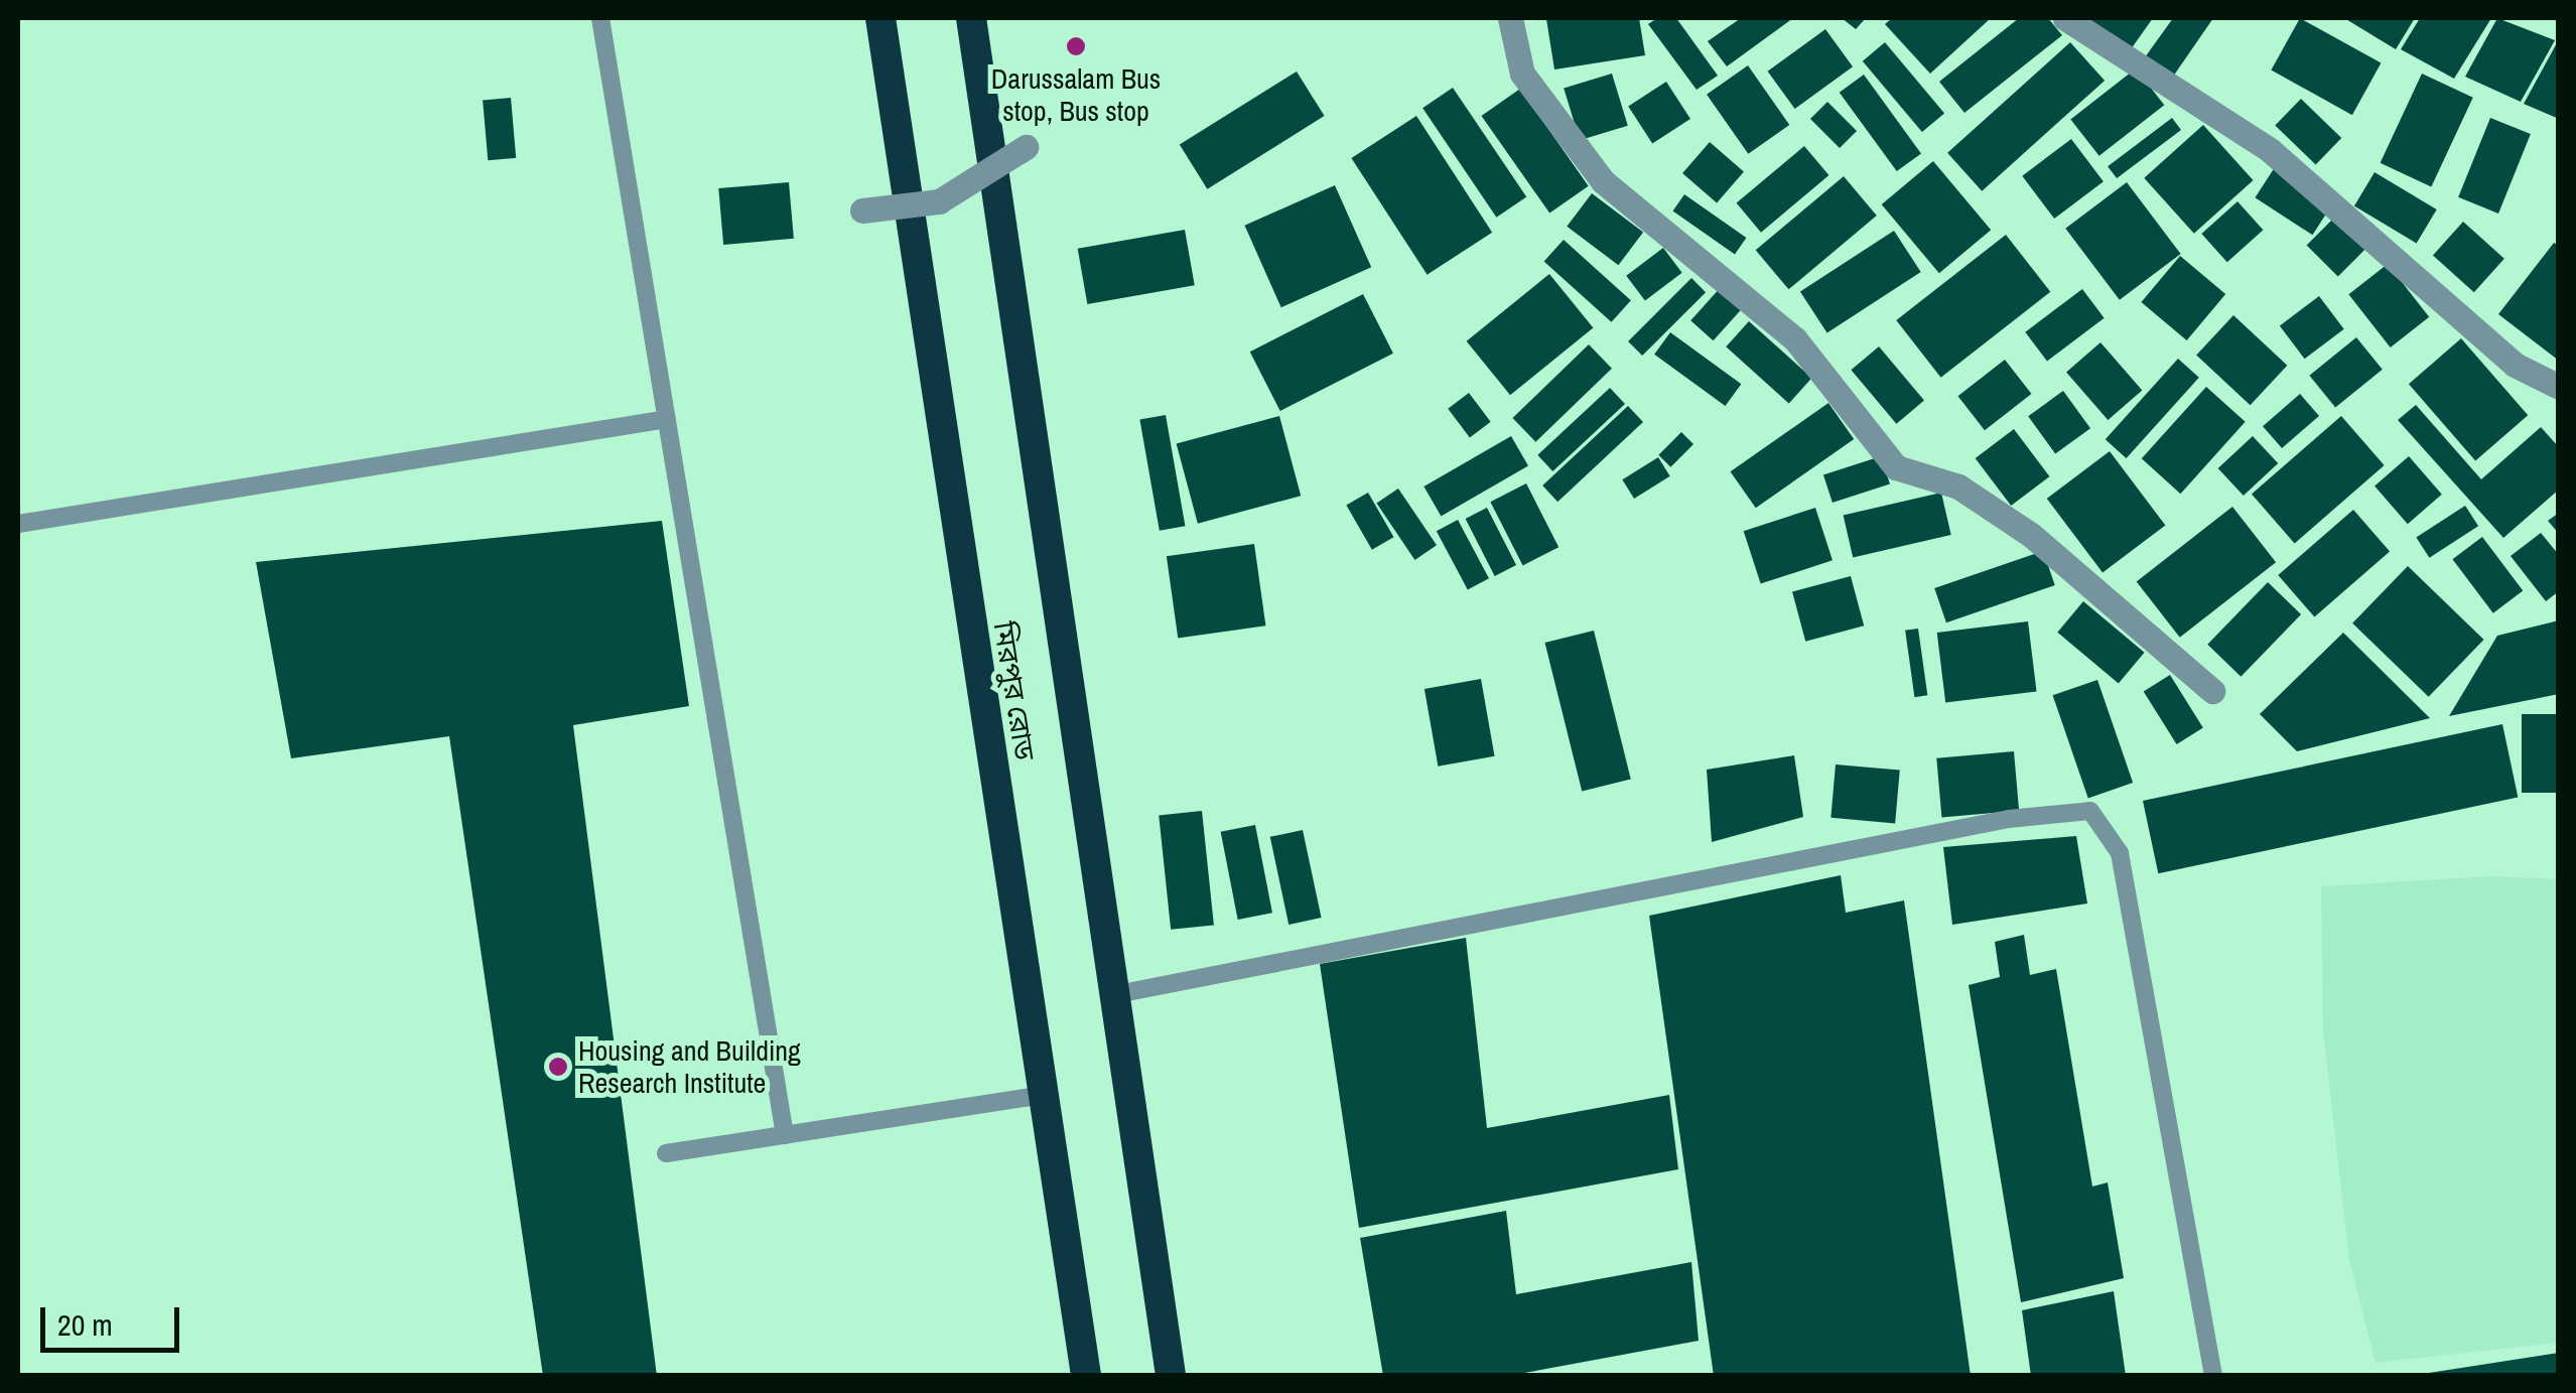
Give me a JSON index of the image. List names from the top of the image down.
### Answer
{
  "streets": {
    "highway": ["মিরপুর রোড"]
  },
  "places": ["Darussalam Bus stop, Bus stop", "Housing and Building Research Institute"],
  "scale_bar": "20 m"
}
